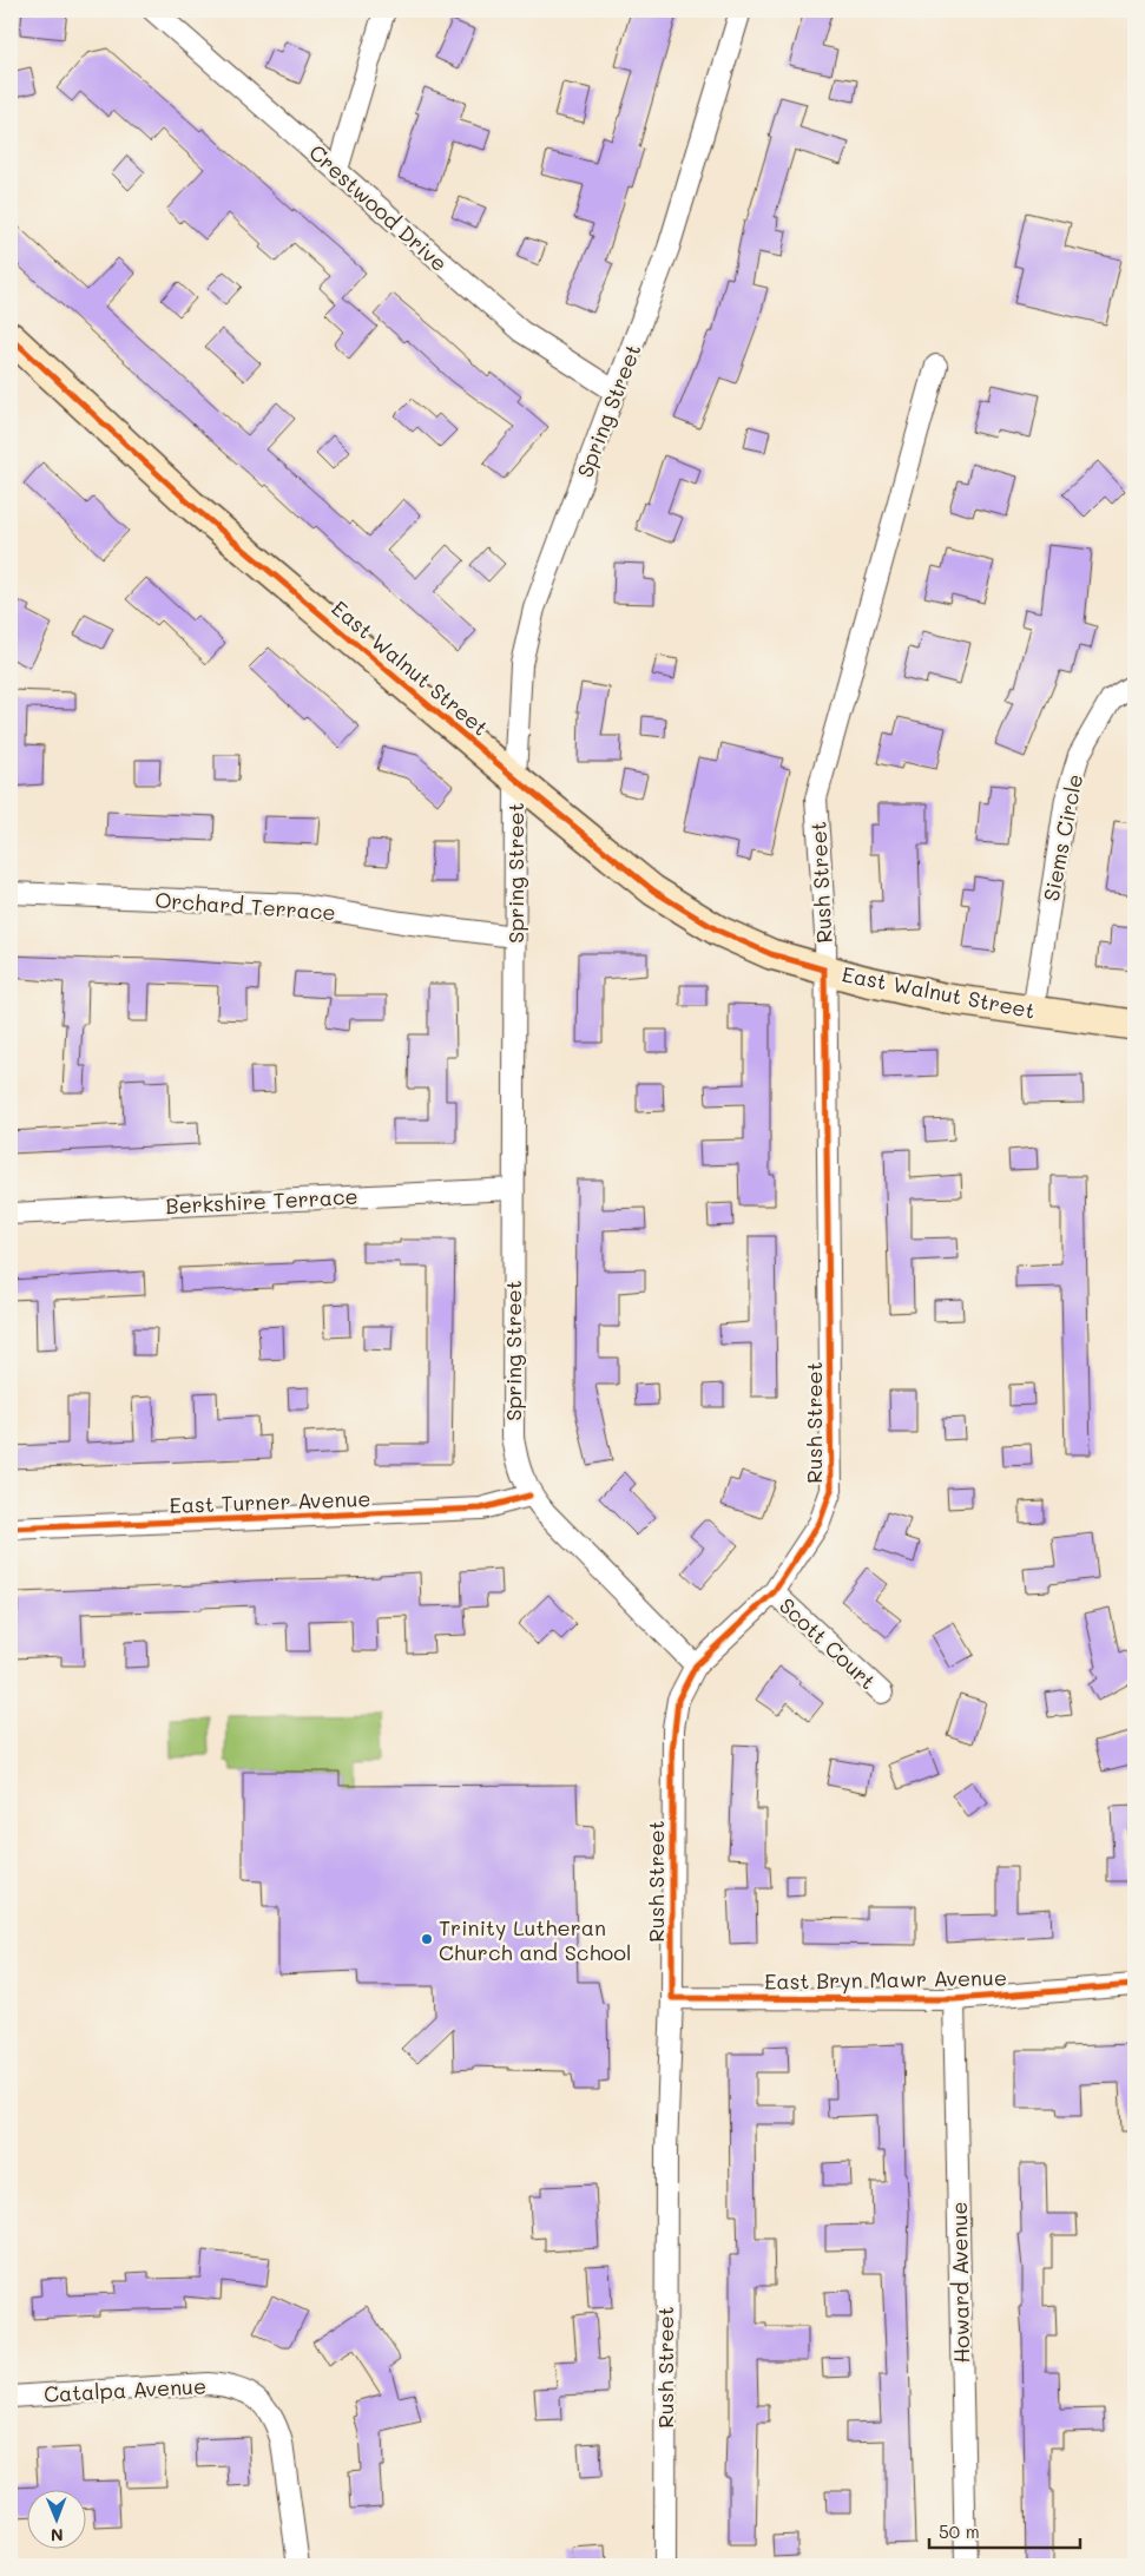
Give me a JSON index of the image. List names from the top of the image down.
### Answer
{
  "streets": {
    "street": [
      "Crestwood Drive",
      "Spring Street",
      "East Walnut Street",
      "Siems Circle",
      "Rush Street",
      "Orchard Terrace",
      "Berkshire Terrace",
      "East Turner Avenue",
      "Scott Court",
      "East Bryn Mawr Avenue",
      "Howard Avenue",
      "Catalpa Avenue"
    ]
  },
  "crossings": [
    ["Crestwood Drive", "Spring Street"],
    ["Spring Street", "East Walnut Street"],
    ["Spring Street", "Rush Street"],
    ["Spring Street", "Orchard Terrace"],
    ["Spring Street", "Berkshire Terrace"],
    ["Spring Street", "East Turner Avenue"],
    ["East Walnut Street", "Siems Circle"],
    ["East Walnut Street", "Rush Street"],
    ["Rush Street", "Scott Court"],
    ["Rush Street", "East Bryn Mawr Avenue"],
    ["East Bryn Mawr Avenue", "Howard Avenue"]
  ],
  "places": ["Trinity Lutheran Church and School"],
  "scale_bar": "50 m",
  "north": "bottom"
}
